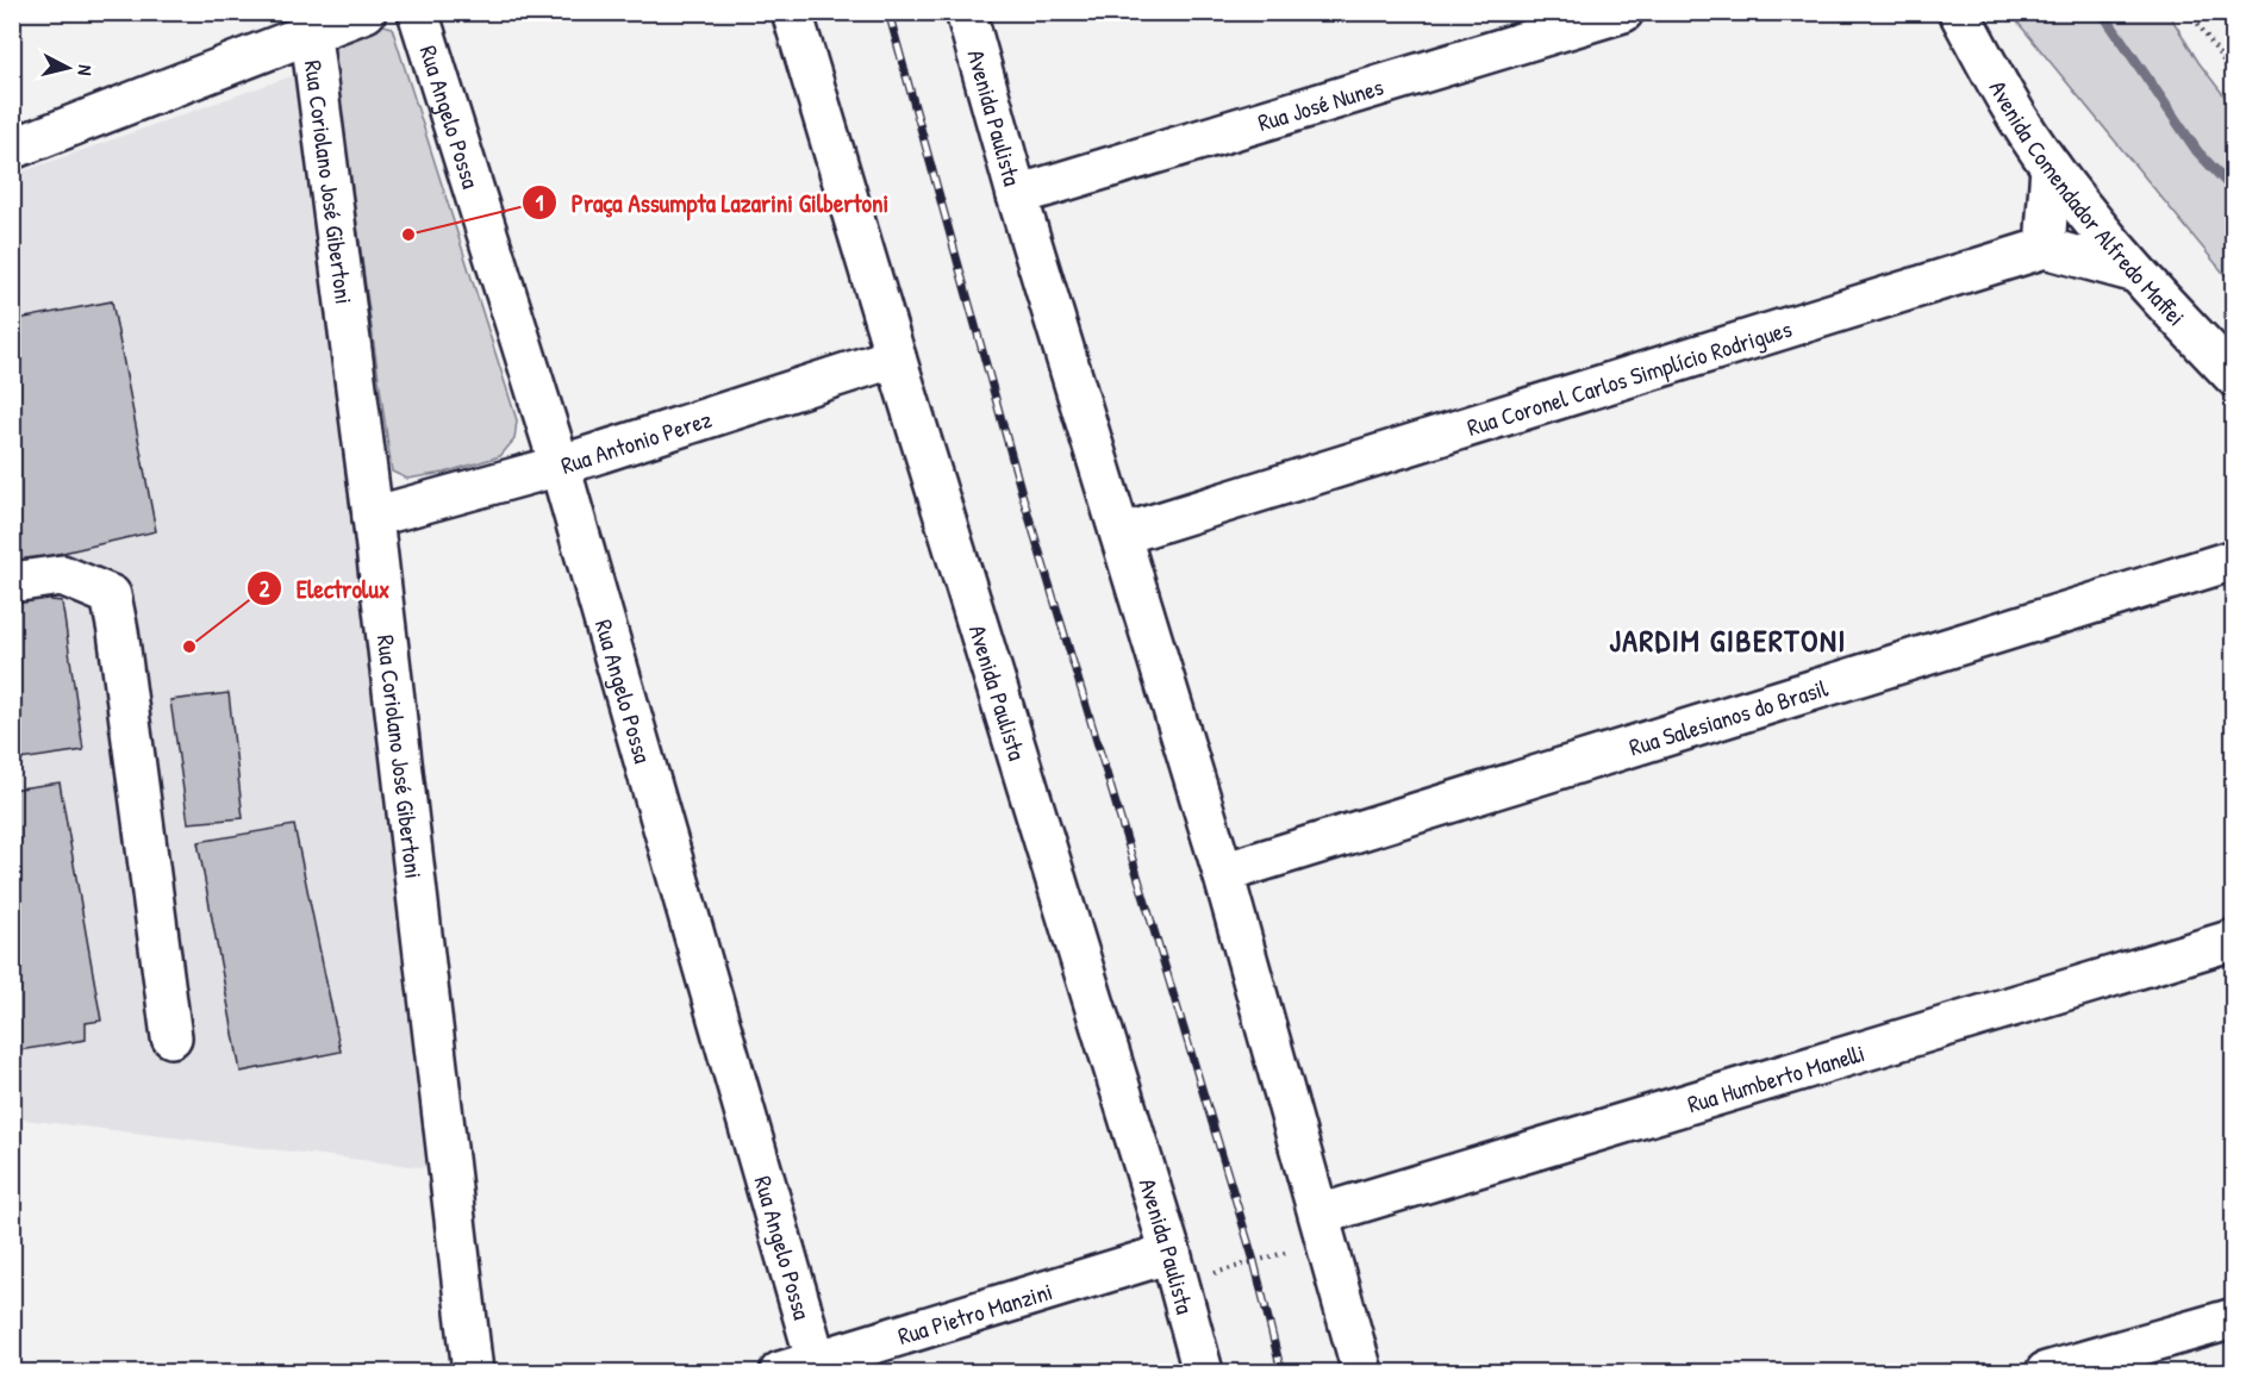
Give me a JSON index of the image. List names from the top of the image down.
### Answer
{
  "streets": {
    "street": [
      "Rua José Nunes",
      "Rua Angelo Possa",
      "Avenida Paulista",
      "Rua Coriolano José Gibertoni",
      "Avenida Comendador Alfredo Maffei",
      "Rua Coronel Carlos Simplício Rodrigues",
      "Rua Antonio Perez",
      "Rua Salesianos do Brasil",
      "Rua Humberto Manelli",
      "Rua Pietro Manzini"
    ]
  },
  "crossings": [
    ["Rua José Nunes", "Avenida Paulista"],
    ["Rua Angelo Possa", "Rua Antonio Perez"],
    ["Rua Angelo Possa", "Rua Pietro Manzini"],
    ["Avenida Paulista", "Rua Coronel Carlos Simplício Rodrigues"],
    ["Avenida Paulista", "Rua Antonio Perez"],
    ["Avenida Paulista", "Rua Salesianos do Brasil"],
    ["Avenida Paulista", "Rua Humberto Manelli"],
    ["Avenida Paulista", "Rua Pietro Manzini"],
    ["Rua Coriolano José Gibertoni", "Rua Antonio Perez"]
  ],
  "districts": ["JARDIM GIBERTONI"],
  "places": ["Praça Assumpta Lazarini Gilbertoni", "Electrolux"],
  "north": "right"
}
